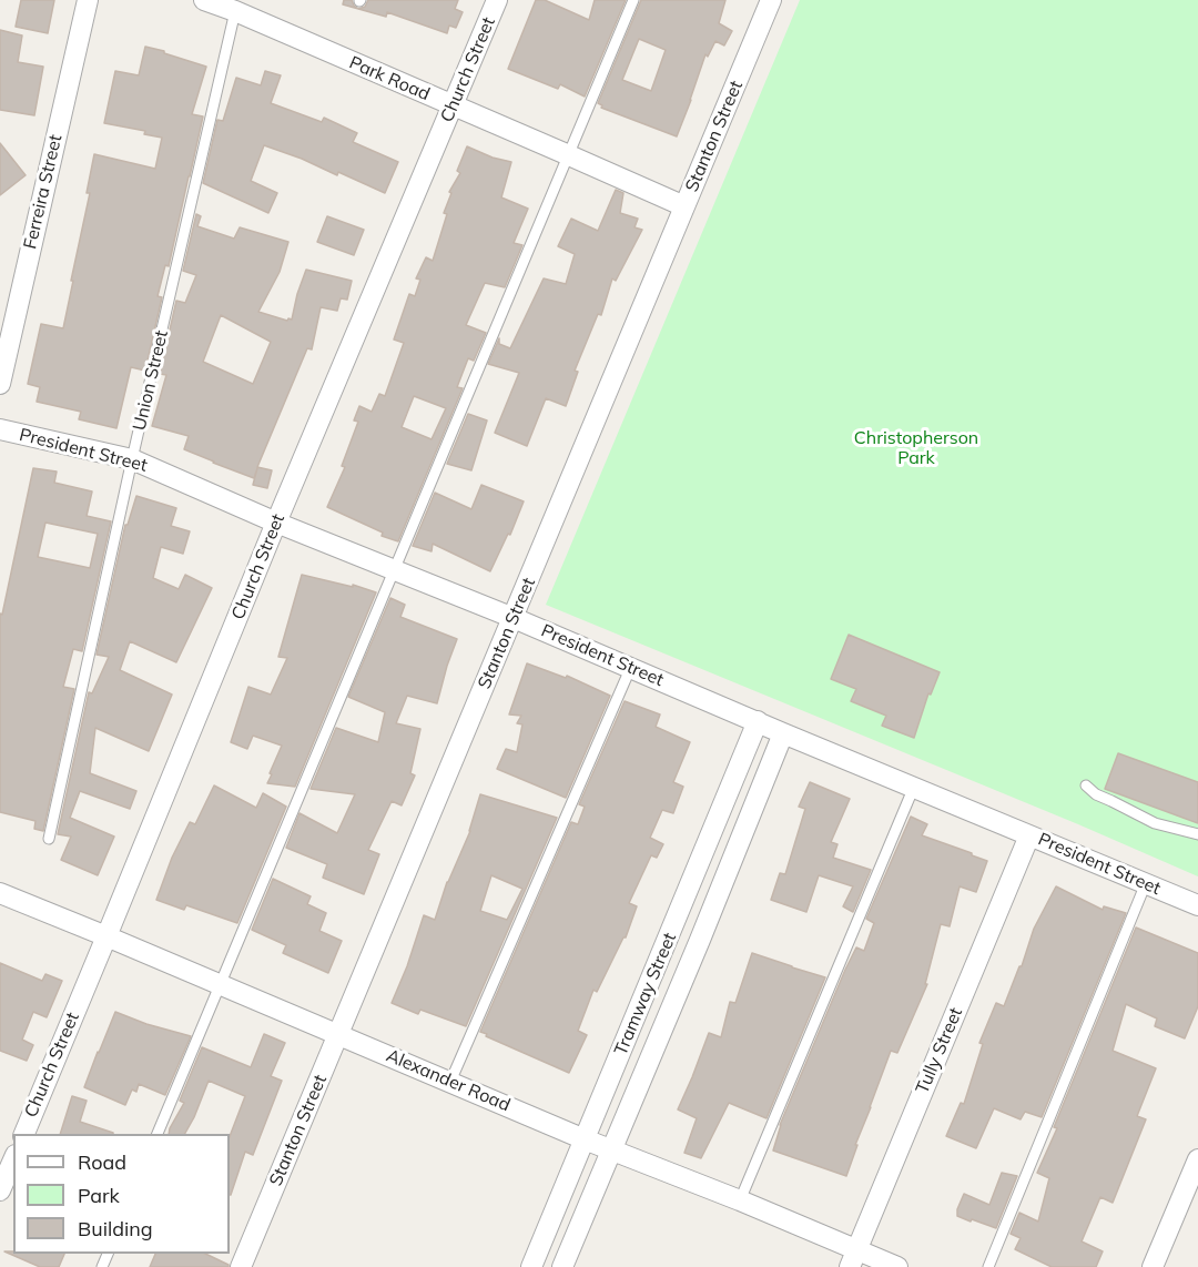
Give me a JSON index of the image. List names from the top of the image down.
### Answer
{
  "streets": {
    "street": [
      "Church Street",
      "Park Road",
      "Stanton Street",
      "Ferreira Street",
      "President Street",
      "Tramway Street",
      "Tully Street",
      "Alexander Road"
    ],
    "lane": ["Union Street"]
  },
  "crossings": [
    ["Church Street", "Park Road"],
    ["Church Street", "President Street"],
    ["Church Street", "Alexander Road"],
    ["Park Road", "Stanton Street"],
    ["Park Road", "Union Street"],
    ["Stanton Street", "President Street"],
    ["Stanton Street", "Alexander Road"],
    ["Union Street", "President Street"],
    ["President Street", "Tramway Street"],
    ["President Street", "Tully Street"],
    ["Tramway Street", "Alexander Road"],
    ["Tully Street", "Alexander Road"]
  ],
  "parks": ["Christopherson Park"],
  "legend": ["Road", "Park", "Building"]
}
